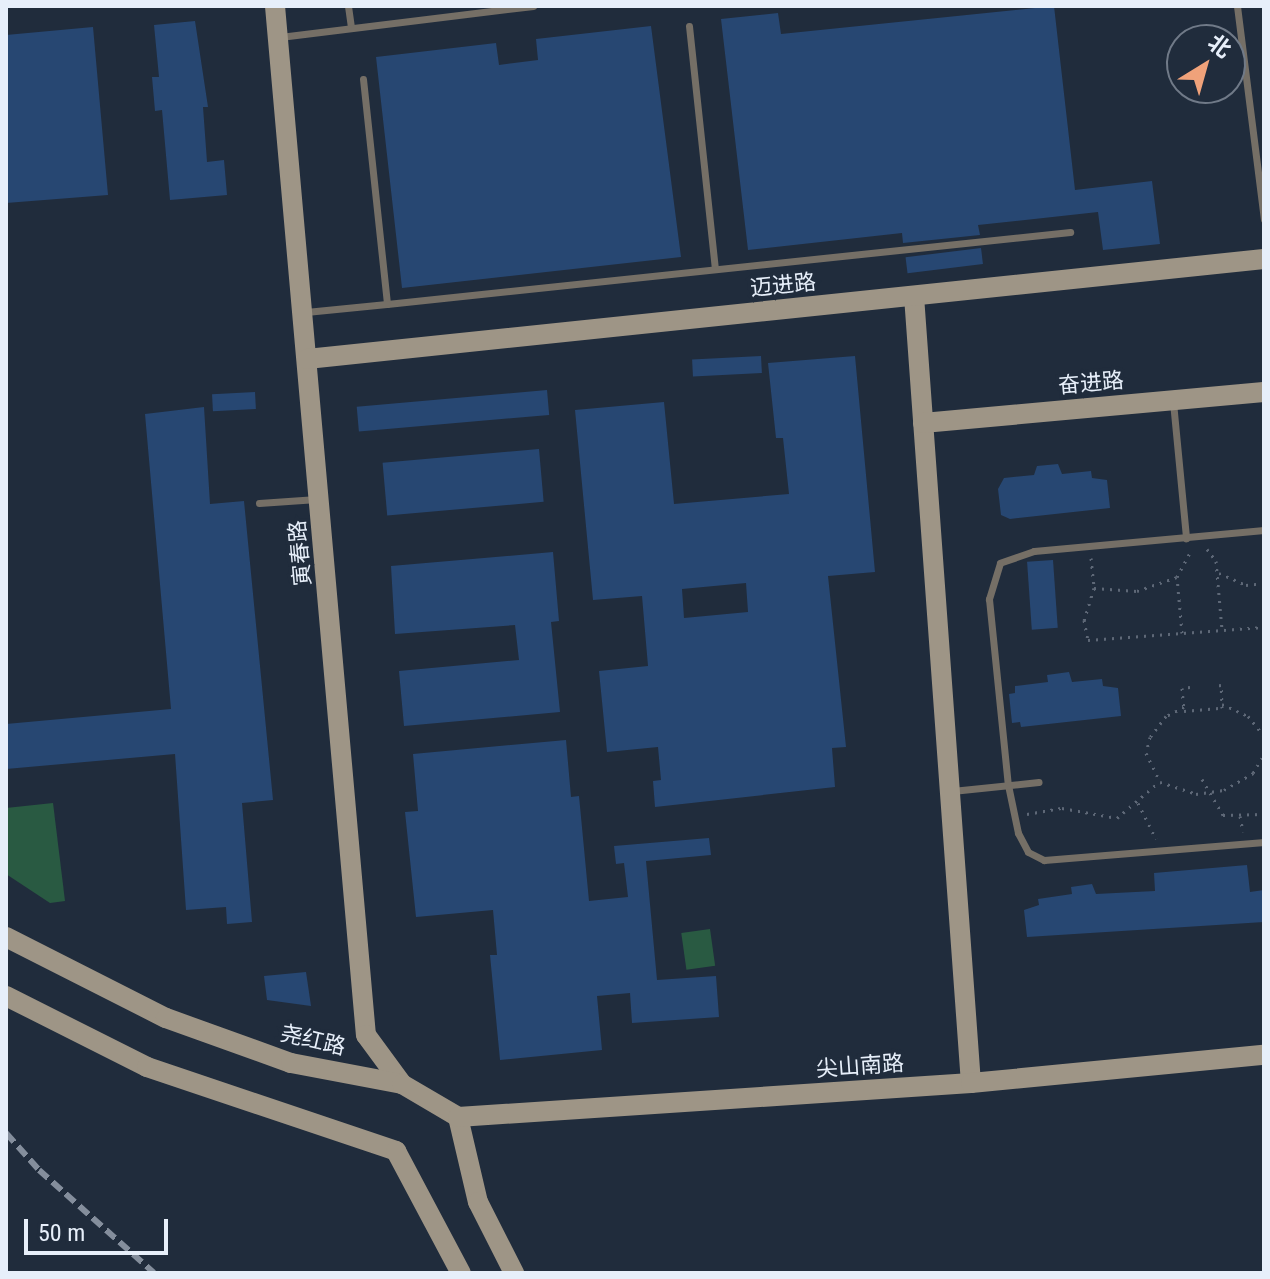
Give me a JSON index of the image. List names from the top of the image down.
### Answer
{
  "streets": {
    "street": [
      "迈进路",
      "奋进路",
      "寅春路",
      "尧红路",
      "尖山南路"
    ]
  },
  "crossings": [
    ["迈进路", "寅春路"],
    ["寅春路", "尧红路"],
    ["尧红路", "尖山南路"]
  ],
  "scale_bar": "50 m",
  "north": "top right"
}
